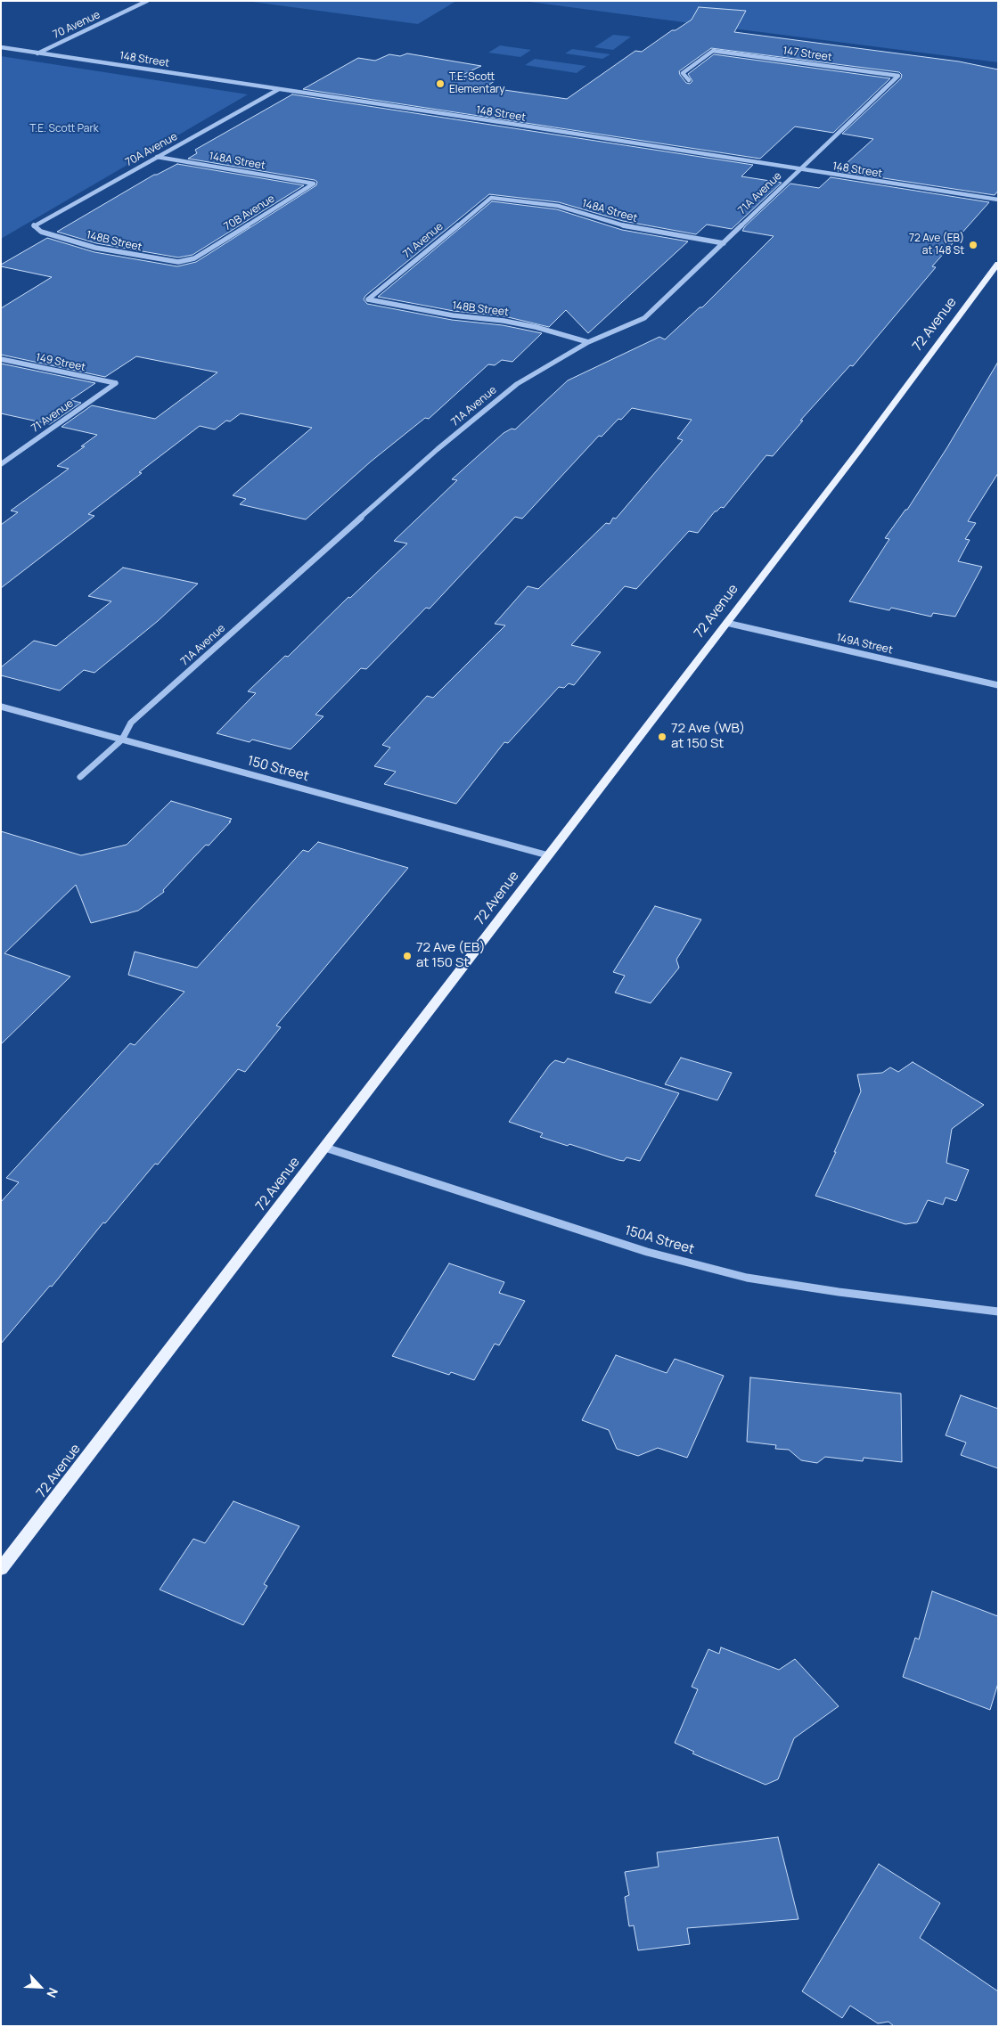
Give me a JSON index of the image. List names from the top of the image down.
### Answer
{
  "streets": {
    "main road": ["72 Avenue"],
    "street": [
      "70 Avenue",
      "147 Street",
      "148 Street",
      "70A Avenue",
      "148A Street",
      "71A Avenue",
      "70B Avenue",
      "71 Avenue",
      "148B Street",
      "149 Street",
      "149A Street",
      "150 Street",
      "150A Street"
    ]
  },
  "crossings": [
    ["70 Avenue", "148 Street"],
    ["147 Street", "71A Avenue"],
    ["148 Street", "70A Avenue"],
    ["148 Street", "71A Avenue"],
    ["70A Avenue", "148A Street"],
    ["70A Avenue", "148B Street"],
    ["148A Street", "71A Avenue"],
    ["148A Street", "70B Avenue"],
    ["148A Street", "71 Avenue"],
    ["71A Avenue", "148B Street"],
    ["71A Avenue", "150 Street"],
    ["70B Avenue", "148B Street"],
    ["71 Avenue", "148B Street"],
    ["71 Avenue", "149 Street"],
    ["72 Avenue", "149A Street"],
    ["72 Avenue", "150 Street"],
    ["72 Avenue", "150A Street"]
  ],
  "parks": ["T.E. Scott Park"],
  "places": [
    "T.E. Scott Elementary",
    "72 Ave (EB) at 148 St",
    "72 Ave (WB) at 150 St",
    "72 Ave (EB) at 150 St"
  ],
  "north": "bottom right"
}
